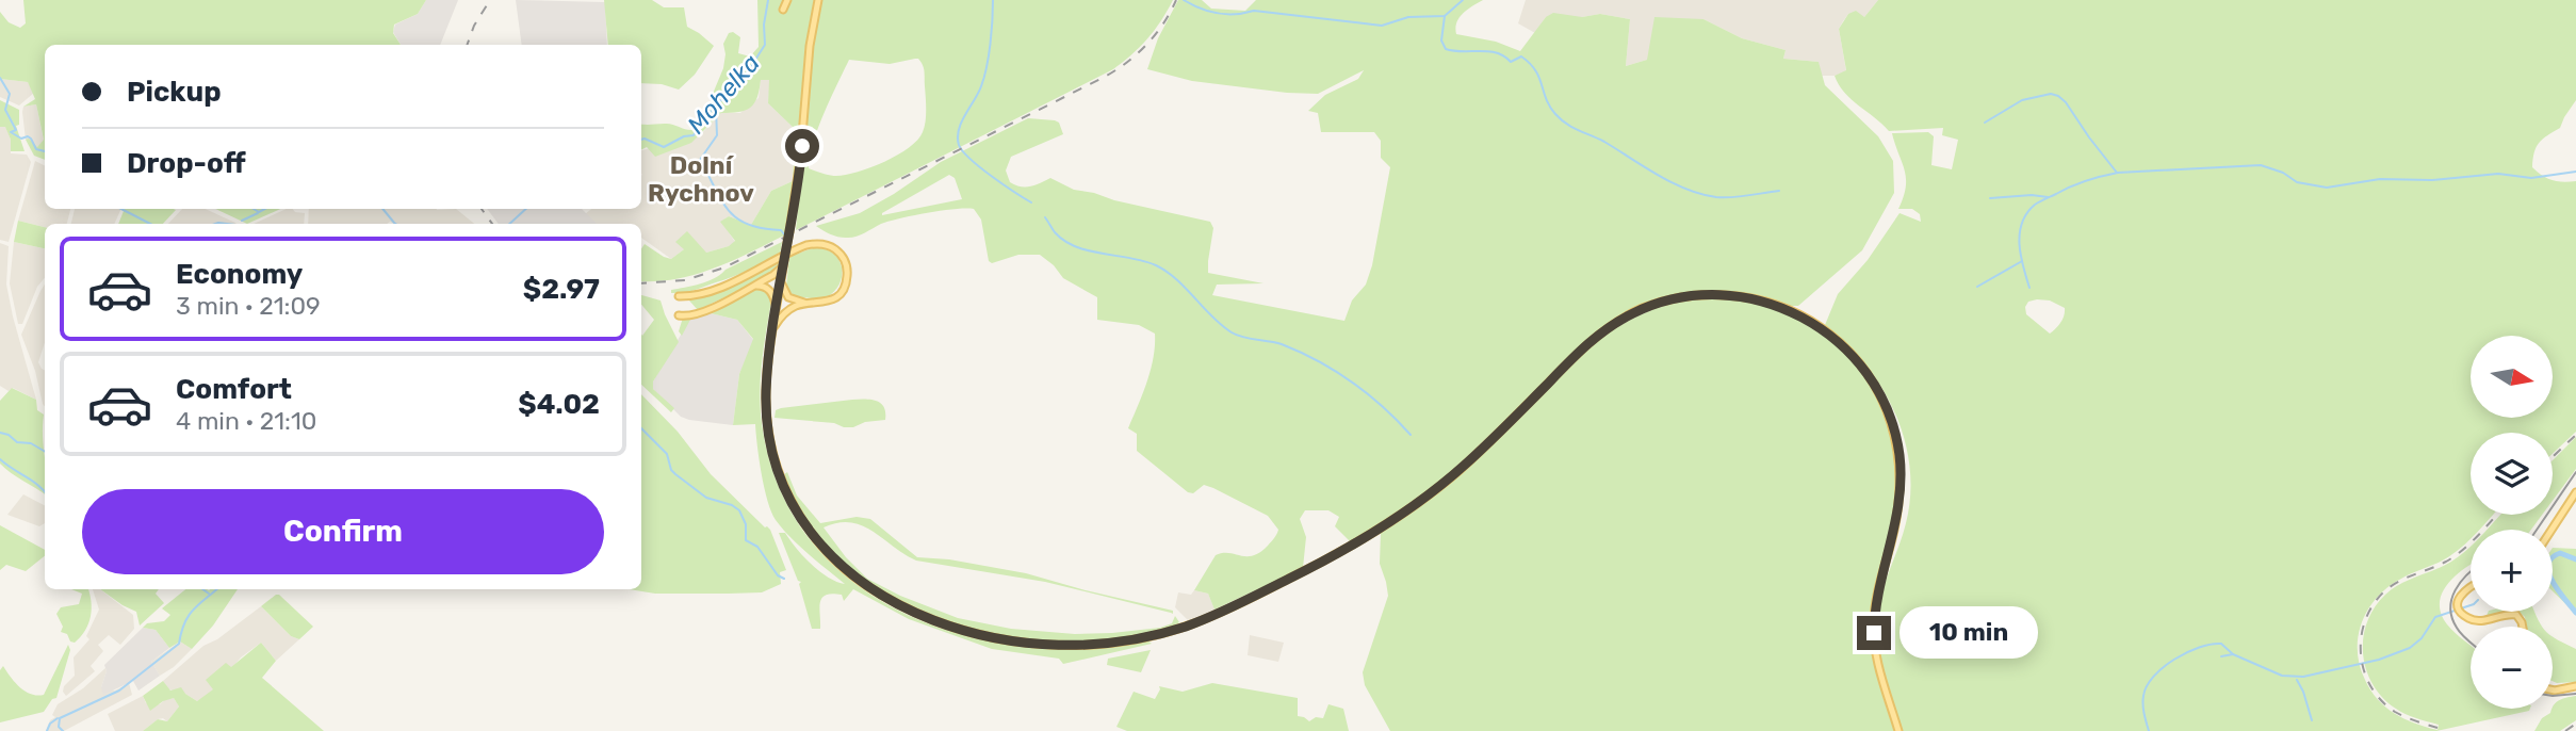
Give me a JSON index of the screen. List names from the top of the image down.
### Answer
{
  "districts": ["Dolní Rychnov"],
  "water": ["Mohelka"],
  "north": "right",
  "page": {
    "banner": ["Pickup", "Drop-off"],
    "list": [
      {
        "name": "Economy",
        "note": "3 min · 21:09",
        "value": "$2.97"
      },
      {
        "name": "Comfort",
        "note": "4 min · 21:10",
        "value": "$4.02"
      }
    ],
    "map_buttons": ["+", "−"],
    "buttons": "Confirm",
    "bubble": "10 min"
  }
}
